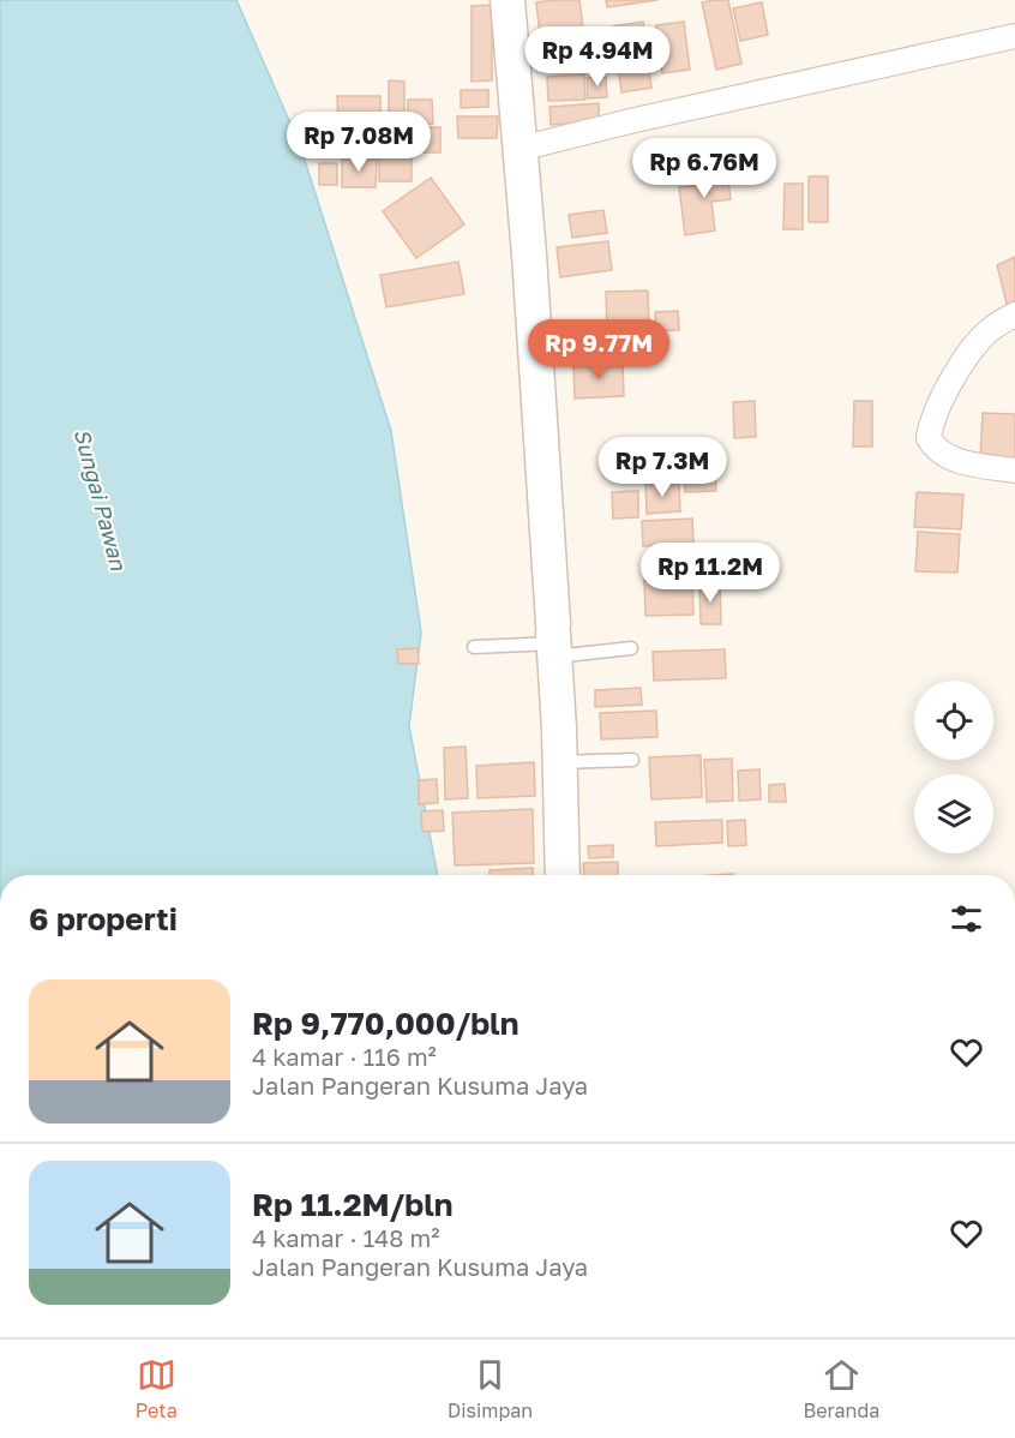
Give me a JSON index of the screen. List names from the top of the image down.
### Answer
{
  "water": ["Sungai Pawan"],
  "page": {
    "price": [
      "Rp 4.94M",
      "Rp 7.08M",
      "Rp 6.76M",
      "Rp 9.77M",
      "Rp 7.3M",
      "Rp 11.2M"
    ],
    "heading": "6 properti",
    "list": [
      {
        "name": "Rp 9,770,000/bln",
        "note": "4 kamar · 116 m² · Jalan Pangeran Kusuma Jaya"
      },
      {
        "name": "Rp 11.2M/bln",
        "note": "4 kamar · 148 m² · Jalan Pangeran Kusuma Jaya"
      }
    ],
    "tabs": ["Peta", "Disimpan", "Beranda"]
  }
}
